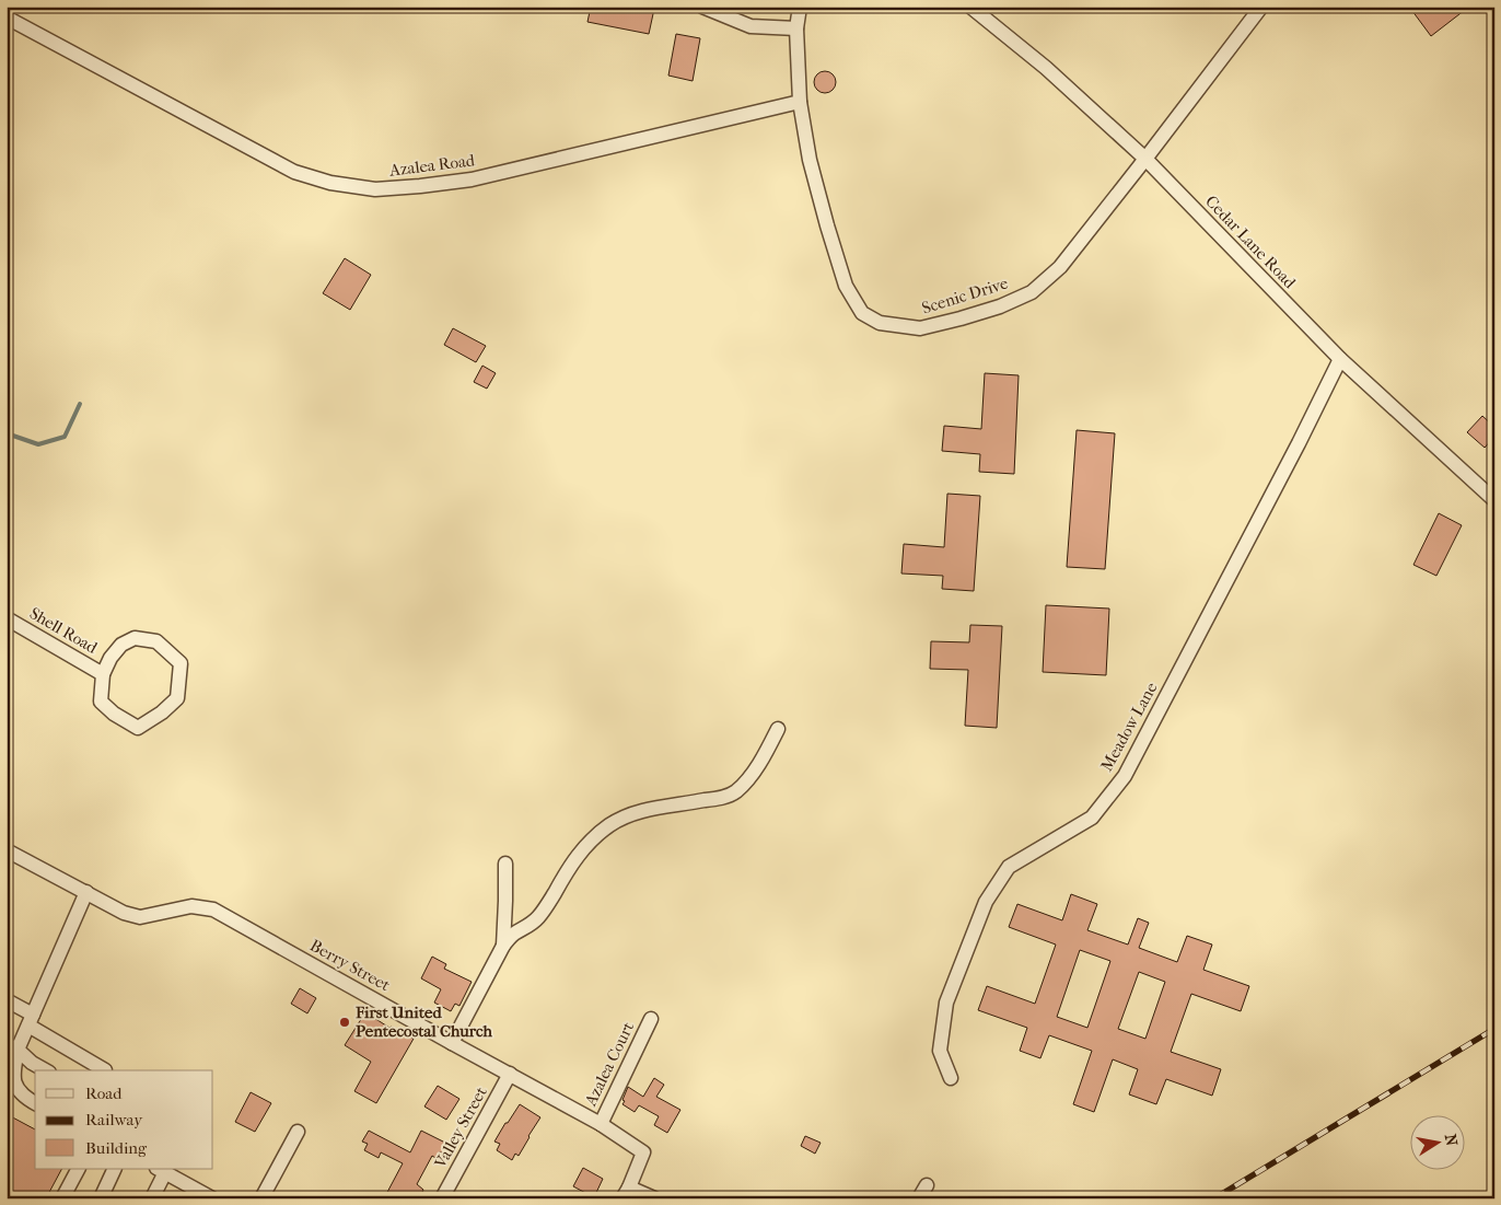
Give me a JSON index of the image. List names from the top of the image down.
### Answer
{
  "streets": {
    "street": [
      "Azalea Road",
      "Cedar Lane Road",
      "Scenic Drive",
      "Shell Road",
      "Meadow Lane",
      "Berry Street",
      "Azalea Court",
      "Valley Street"
    ]
  },
  "crossings": [
    ["Azalea Road", "Scenic Drive"],
    ["Cedar Lane Road", "Scenic Drive"],
    ["Cedar Lane Road", "Meadow Lane"],
    ["Berry Street", "Azalea Court"],
    ["Berry Street", "Valley Street"]
  ],
  "places": ["First United Pentecostal Church"],
  "legend": ["Road", "Railway", "Building"],
  "north": "right"
}
